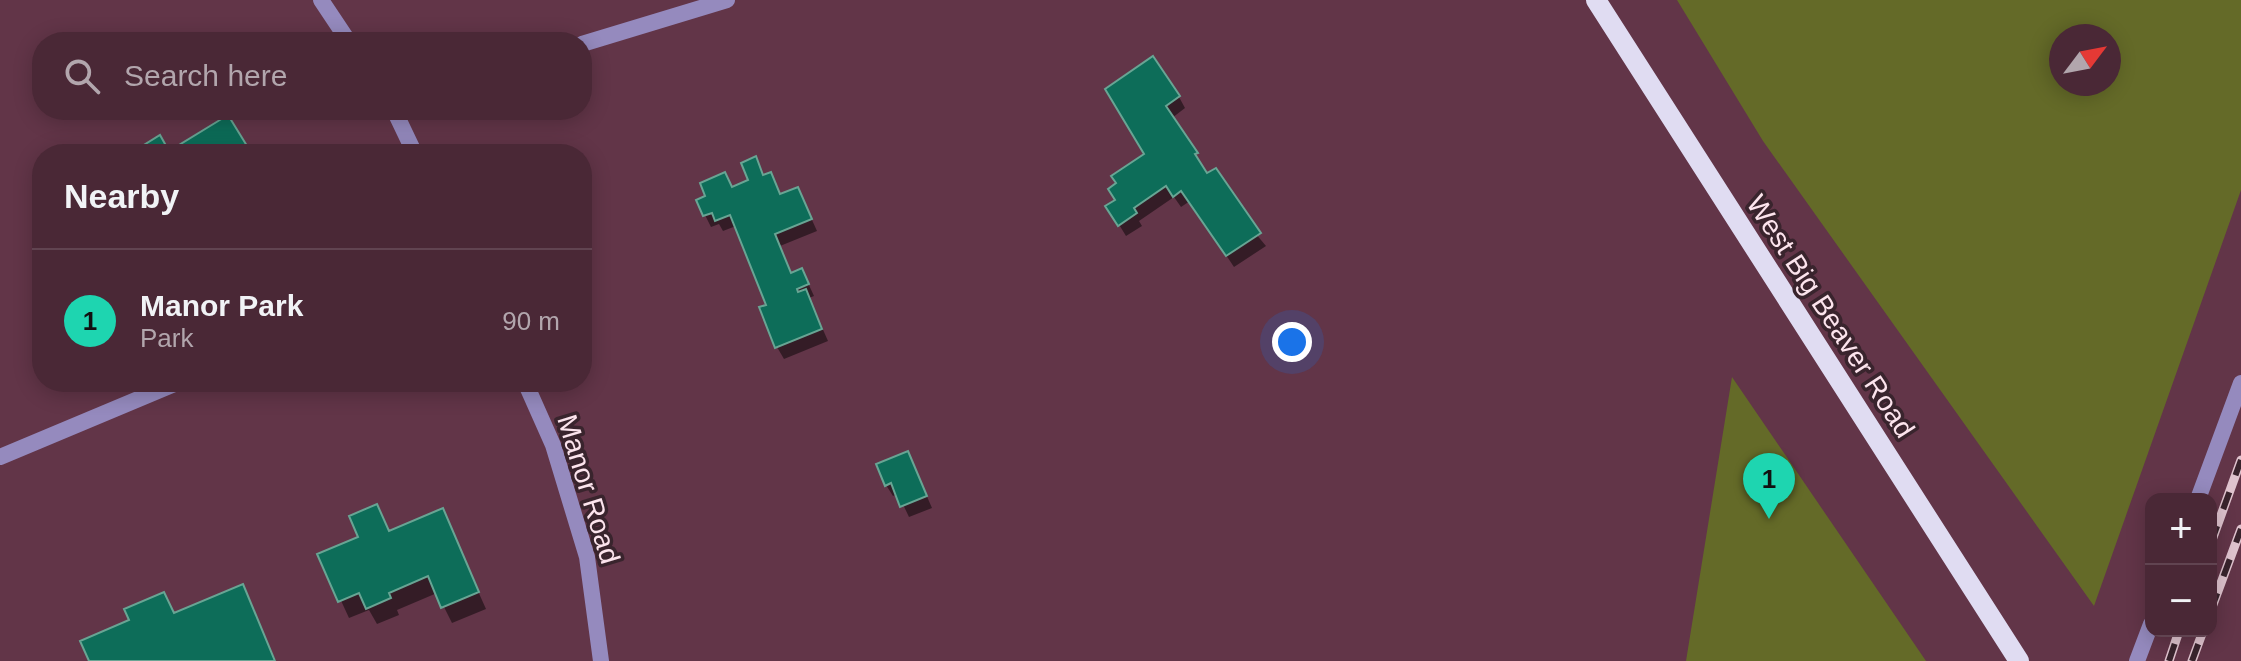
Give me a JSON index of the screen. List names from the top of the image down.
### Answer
{
  "streets": {
    "main road": ["West Big Beaver Road"],
    "street": ["Manor Road"]
  },
  "north": "top right",
  "page": {
    "search": "Search here",
    "heading": "Nearby",
    "list": [
      {
        "mark": "1",
        "name": "Manor Park",
        "note": "Park",
        "value": "90 m"
      }
    ],
    "pins": "1",
    "map_buttons": ["+", "−"]
  }
}
